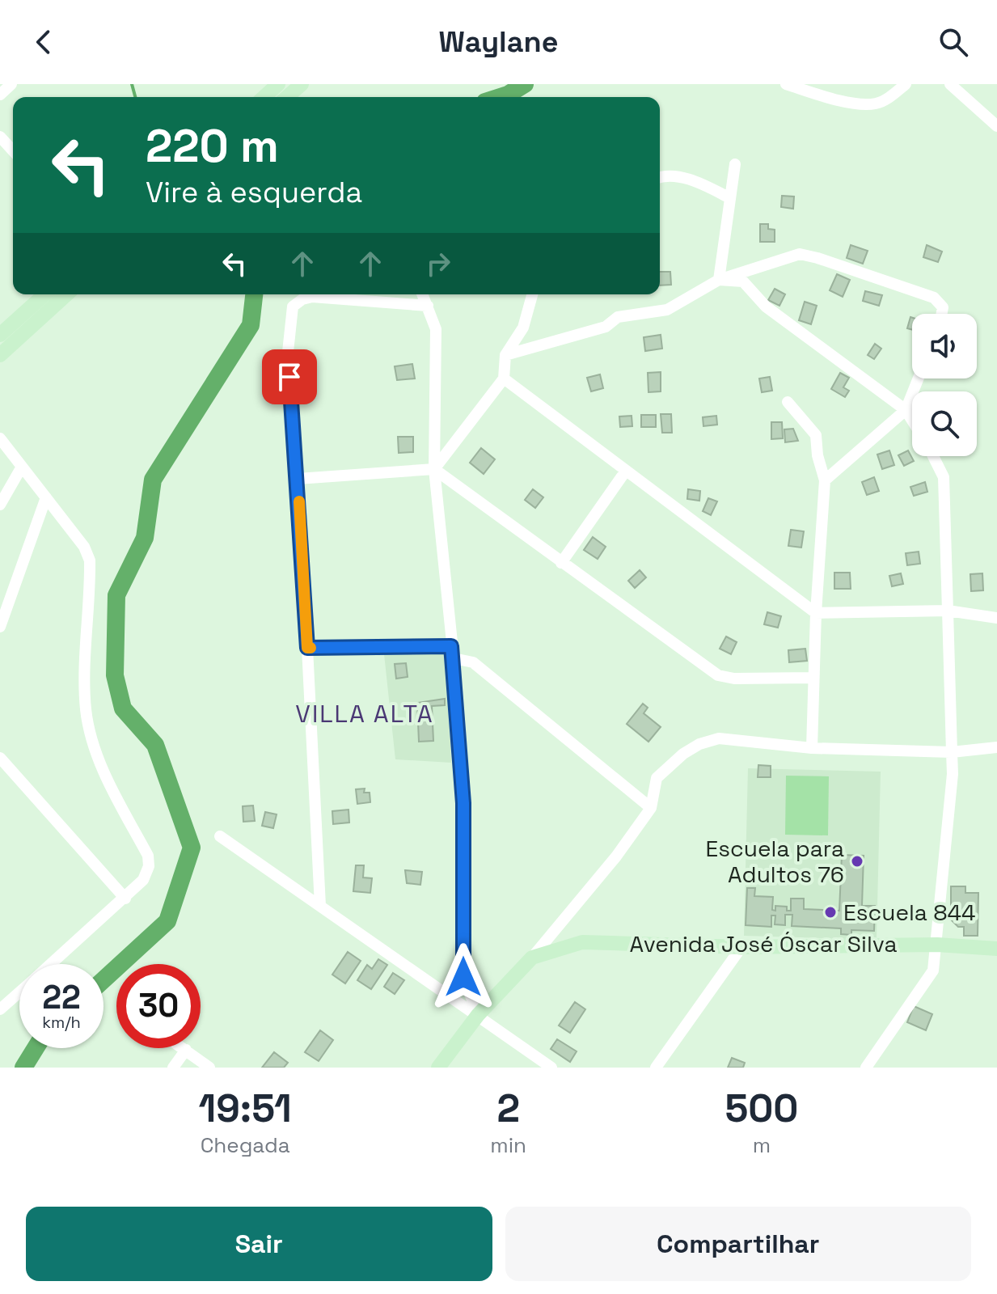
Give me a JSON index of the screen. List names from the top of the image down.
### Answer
{
  "streets": {
    "main road": ["Avenida José Óscar Silva"]
  },
  "districts": ["VILLA ALTA"],
  "places": ["Escuela para Adultos 76", "Escuela 844"],
  "page": {
    "header": "Waylane",
    "turn": ["220 m", "Vire à esquerda"],
    "speed": "22 km/h",
    "limit": "30",
    "eta": [
      "19:51",
      "Chegada",
      "2",
      "min",
      "500",
      "m"
    ],
    "buttons": ["Sair", "Compartilhar"]
  }
}
